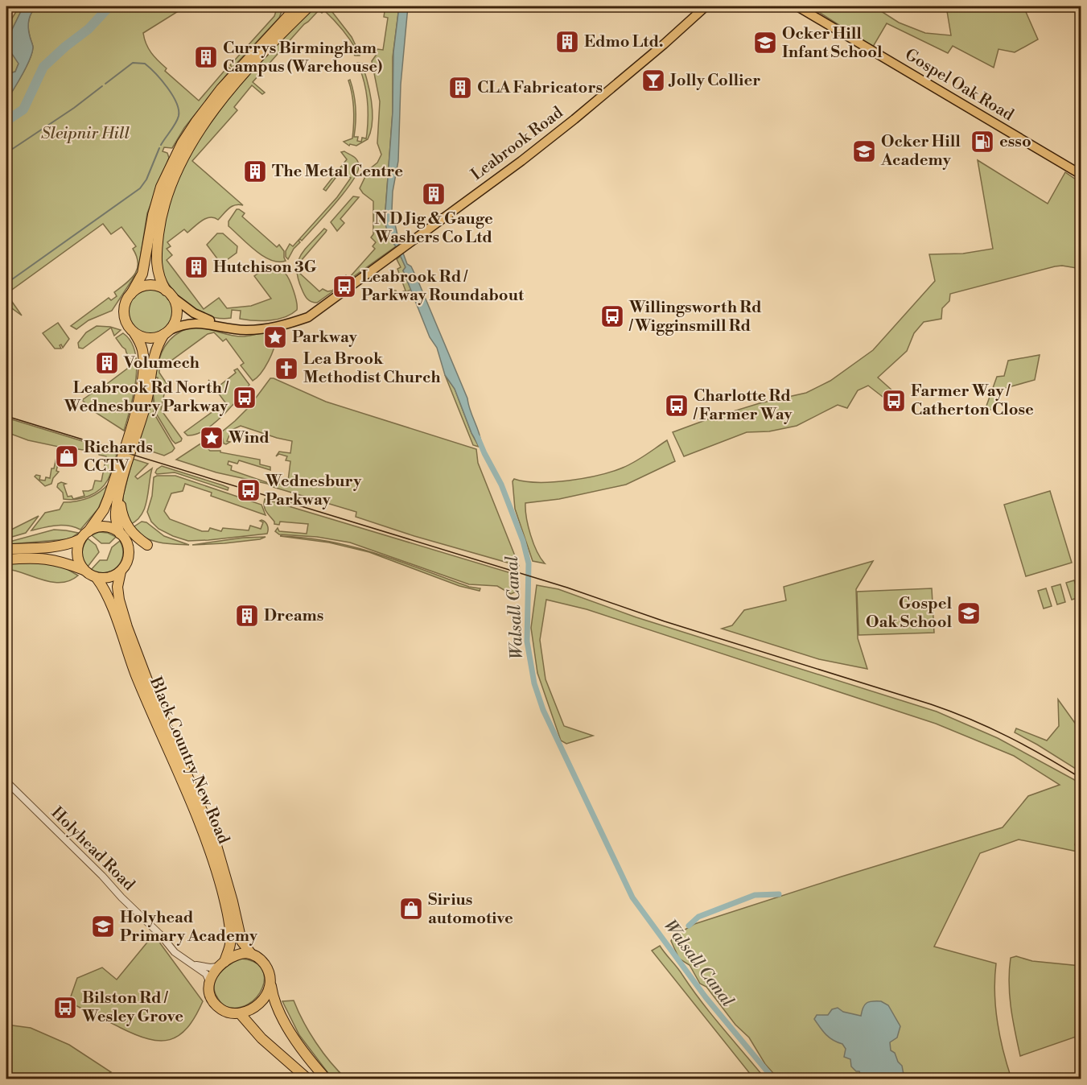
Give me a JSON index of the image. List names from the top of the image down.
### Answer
{
  "streets": {
    "highway": ["Black Country New Road"],
    "main road": ["Gospel Oak Road", "Leabrook Road"],
    "street": ["Holyhead Road"]
  },
  "crossings": [
    ["Black Country New Road", "Holyhead Road"]
  ],
  "water": ["Walsall Canal"],
  "parks": ["Sleipnir Hill"],
  "places": {
    "building": [
      "Edmo Ltd.",
      "Currys Birmingham Campus (Warehouse)",
      "CLA Fabricators",
      "The Metal Centre",
      "N D Jig & Gauge Washers Co Ltd",
      "Hutchison 3G",
      "Volumech",
      "Dreams"
    ],
    "school or university": [
      "Ocker Hill Infant School",
      "Ocker Hill Academy",
      "Gospel Oak School",
      "Holyhead Primary Academy"
    ],
    "bar": ["Jolly Collier"],
    "fuel station": ["esso"],
    "bus stop": [
      "Leabrook Rd / Parkway Roundabout",
      "Willingsworth Rd / Wigginsmill Rd",
      "Leabrook Rd North / Wednesbury Parkway",
      "Farmer Way / Catherton Close",
      "Charlotte Rd / Farmer Way",
      "Wednesbury Parkway",
      "Bilston Rd / Wesley Grove"
    ],
    "place": ["Parkway", "Wind"],
    "church": ["Lea Brook Methodist Church"],
    "shop": ["Richards CCTV", "Sirius automotive"]
  }
}
